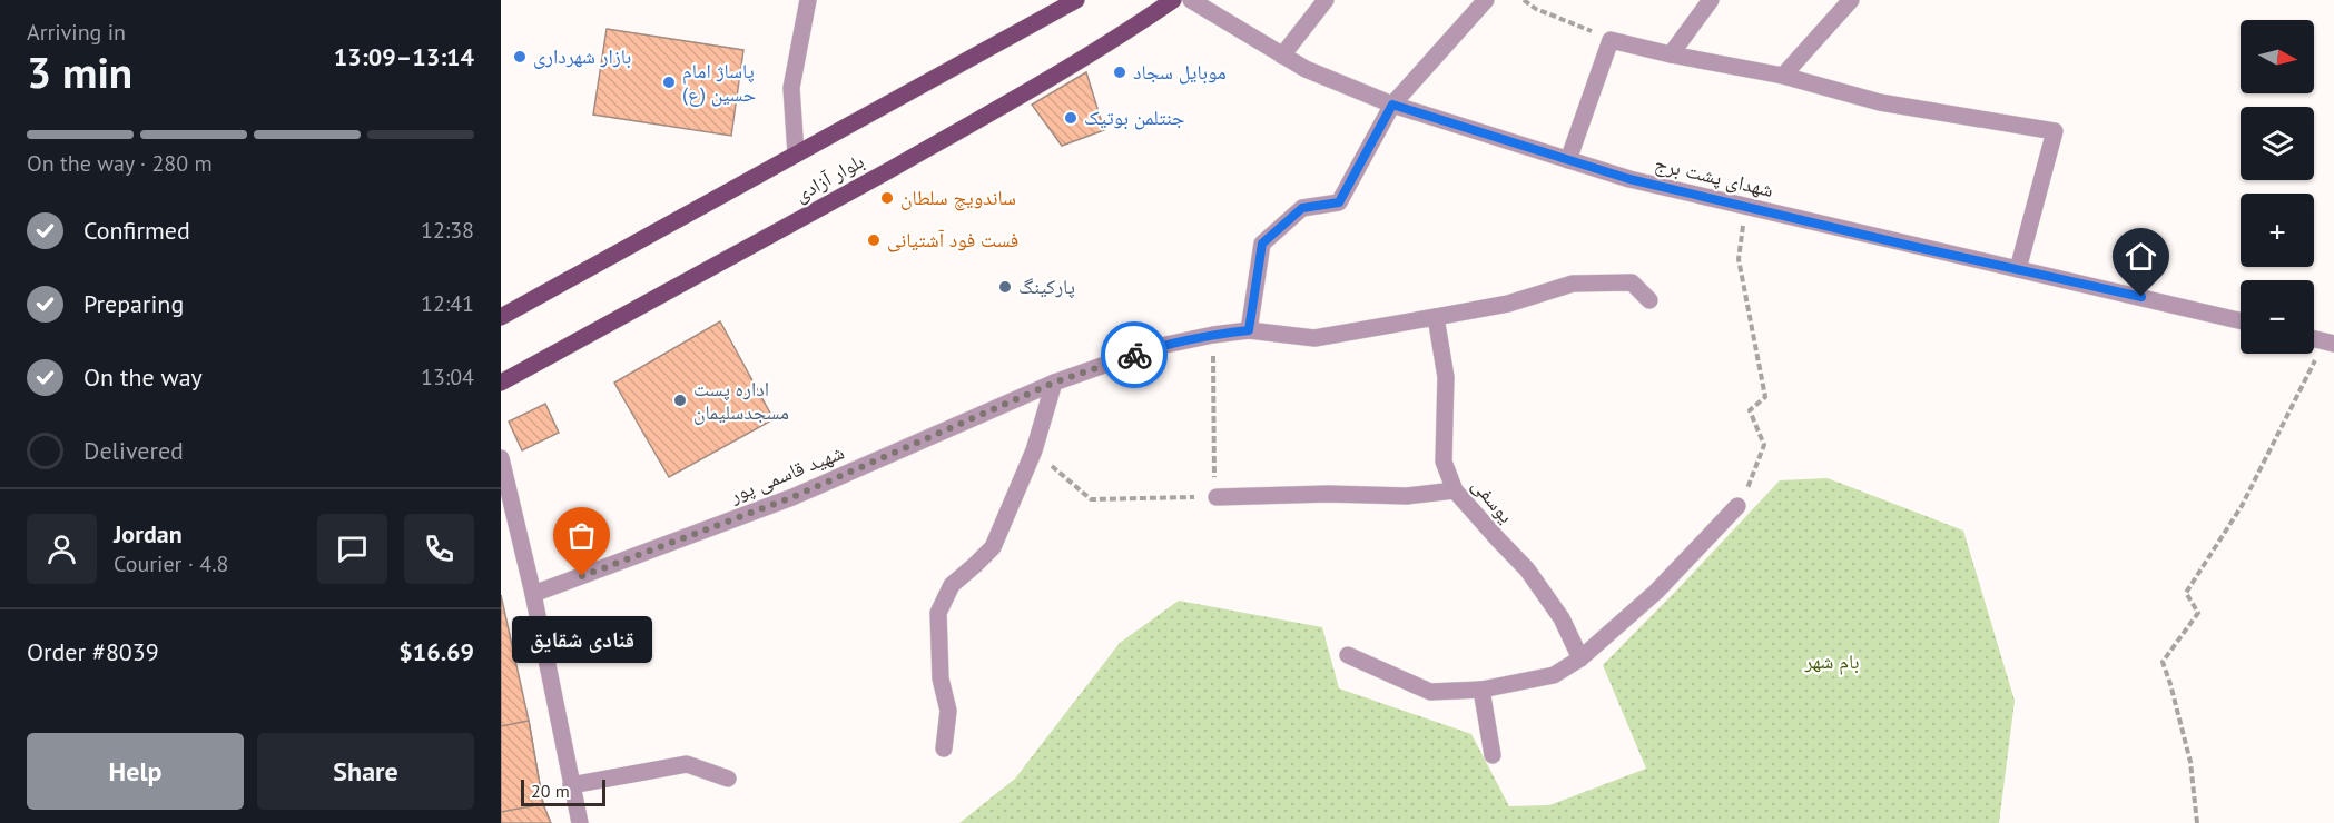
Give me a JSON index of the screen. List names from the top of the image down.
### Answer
{
  "streets": {
    "main road": ["بلوار آزادی"],
    "street": ["شهدای پشت برج", "شهید قاسمی پور", "یوسفی"]
  },
  "parks": ["بام شهر"],
  "places": [
    "بازار شهرداری",
    "موبایل سجاد",
    "پاساژ امام حسین (ع)",
    "جنتلمن بوتیک",
    "ساندویچ سلطان",
    "فست فود آشتیانی",
    "پارکینگ",
    "اداره پست مسجدسلیمان",
    "قنادی شقایق"
  ],
  "scale_bar": "20 m",
  "north": "right",
  "page": {
    "heading": ["3 min", "Arriving in", "13:09–13:14"],
    "panel": [
      "Jordan",
      "Courier · 4.8",
      "Order #8039",
      "$16.69"
    ],
    "map_buttons": ["+", "−"],
    "bar": "On the way · 280 m",
    "list": [
      ["Confirmed", "12:38"],
      ["Preparing", "12:41"],
      ["On the way", "13:04"],
      "Delivered"
    ],
    "bubble": "قنادی شقایق",
    "buttons": ["Help", "Share"],
    "scale": "20 m"
  }
}
